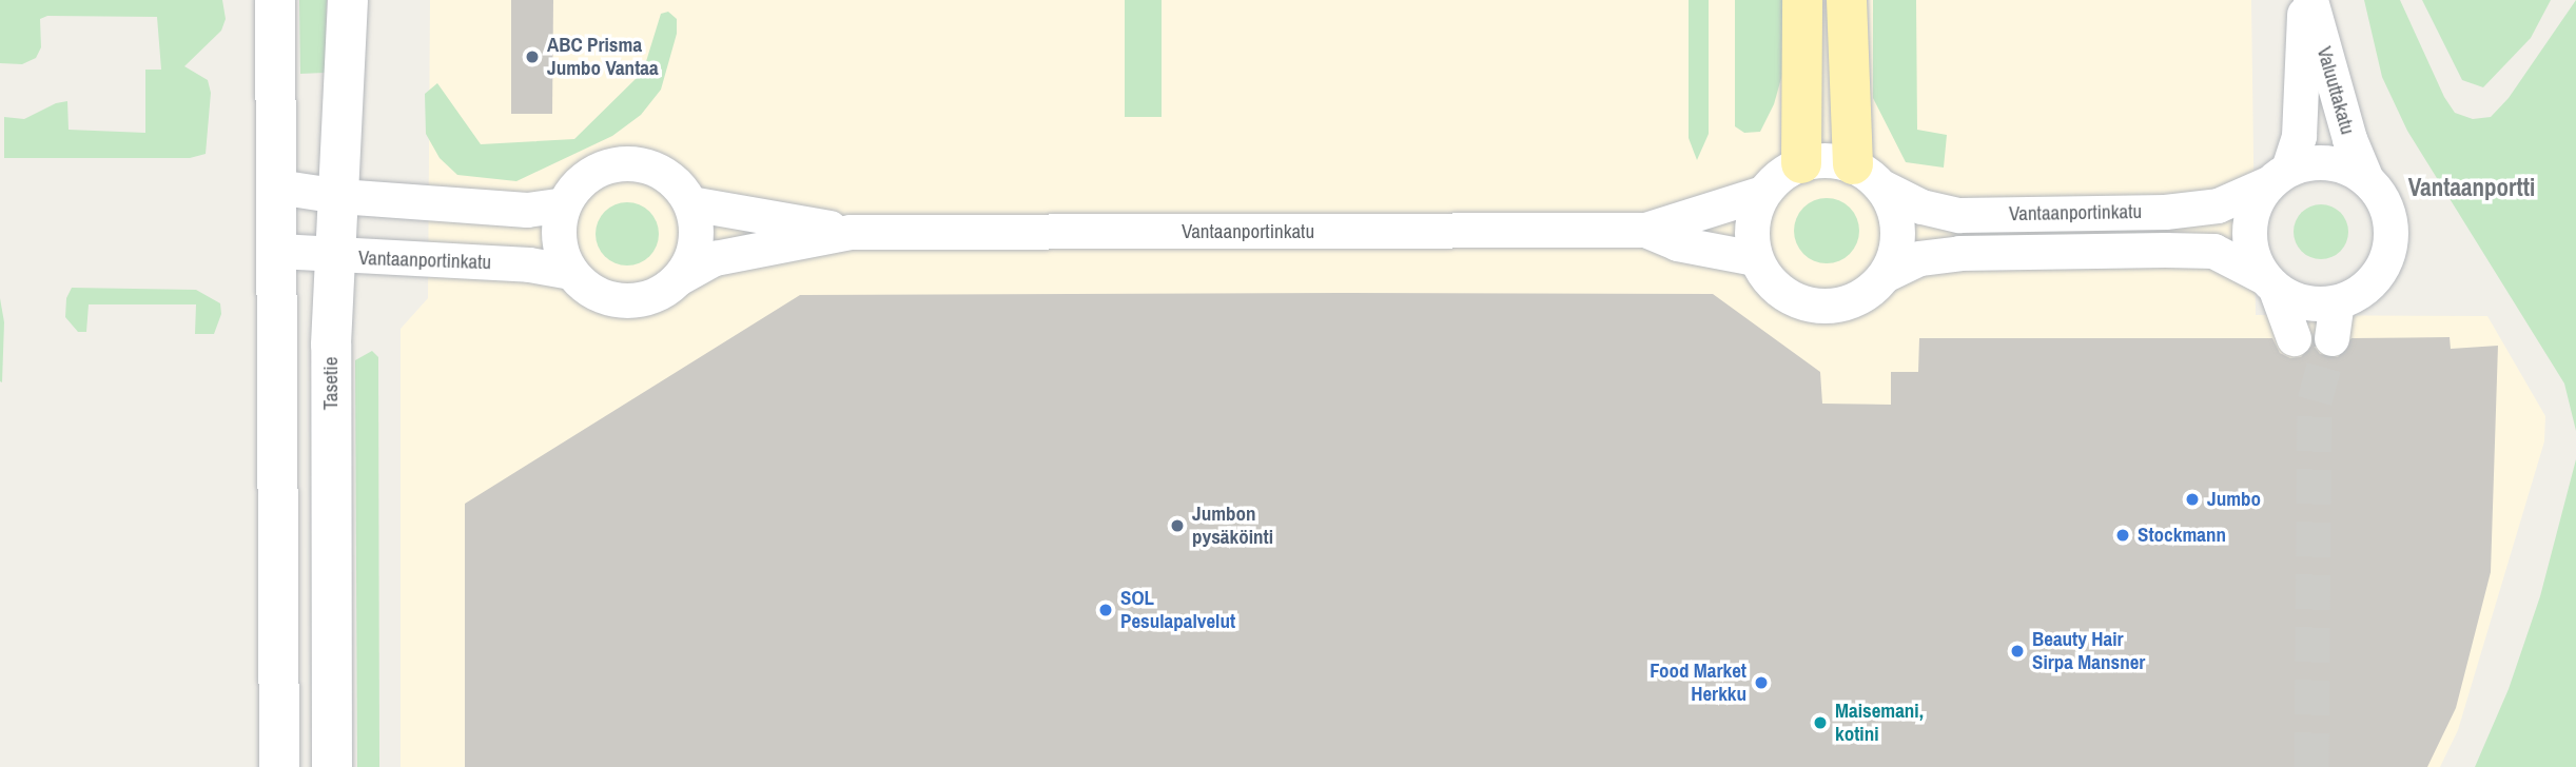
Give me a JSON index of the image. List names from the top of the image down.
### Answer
{
  "streets": {
    "main road": ["Tasetie"],
    "street": ["Valuuttakatu", "Vantaanportinkatu"]
  },
  "crossings": [
    ["Valuuttakatu", "Vantaanportinkatu"],
    ["Vantaanportinkatu", "Tasetie"]
  ],
  "districts": ["Vantaanportti"],
  "places": [
    "ABC Prisma Jumbo Vantaa",
    "Jumbo",
    "Jumbon pysäköinti",
    "Stockmann",
    "SOL Pesulapalvelut",
    "Beauty Hair Sirpa Mansner",
    "Food Market Herkku",
    "Maisemani, kotini"
  ]
}
